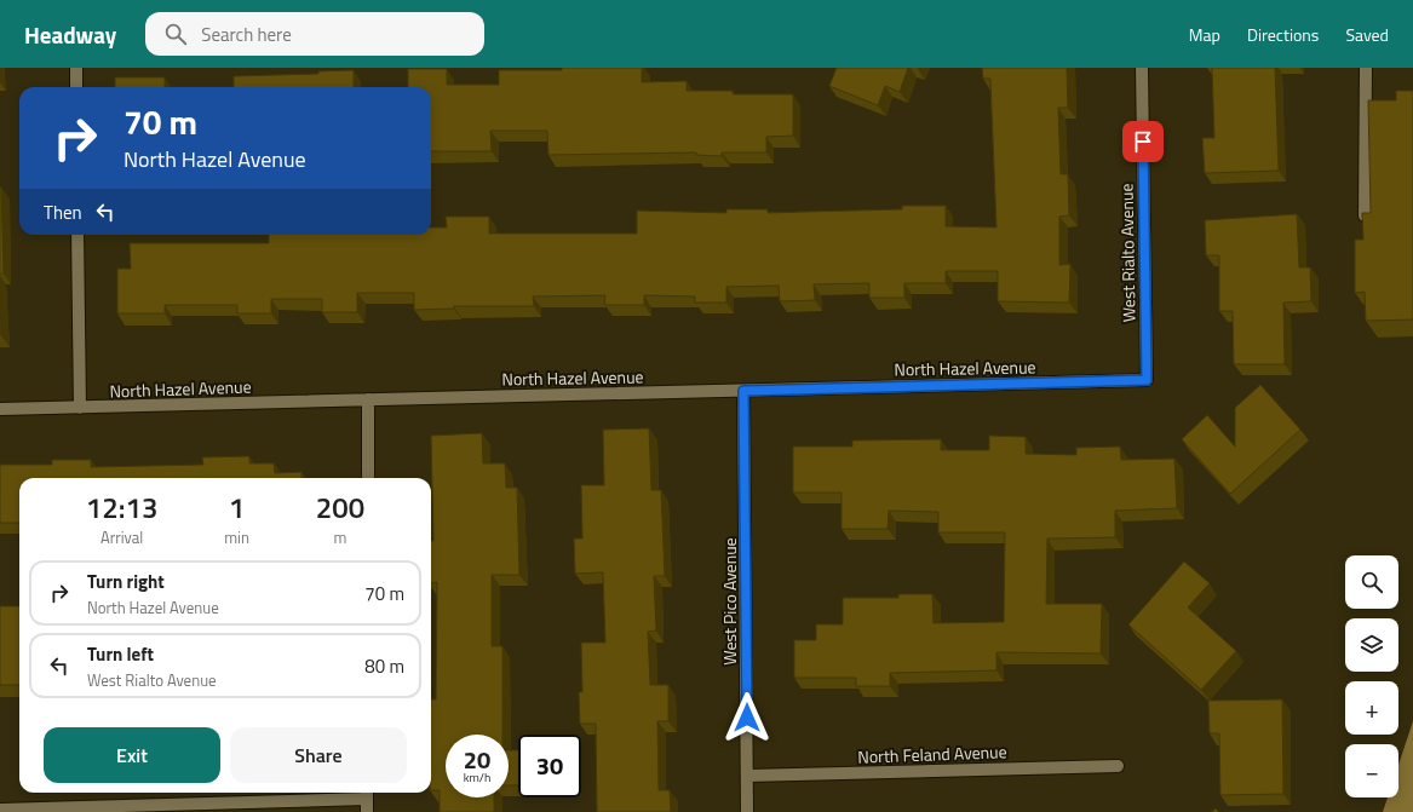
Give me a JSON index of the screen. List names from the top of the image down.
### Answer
{
  "streets": {
    "street": [
      "West Rialto Avenue",
      "North Hazel Avenue",
      "West Pico Avenue",
      "North Feland Avenue"
    ]
  },
  "crossings": [
    ["West Rialto Avenue", "North Hazel Avenue"],
    ["North Hazel Avenue", "West Pico Avenue"],
    ["West Pico Avenue", "North Feland Avenue"]
  ],
  "page": {
    "header": "Headway",
    "search": "Search here",
    "nav": ["Map", "Directions", "Saved"],
    "turn": ["70 m", "North Hazel Avenue"],
    "then": "Then",
    "eta": [
      "12:13",
      "Arrival",
      "1",
      "min",
      "200",
      "m"
    ],
    "map_buttons": ["+", "−"],
    "list": [
      {
        "name": "Turn right",
        "note": "North Hazel Avenue",
        "value": "70 m"
      },
      {
        "name": "Turn left",
        "note": "West Rialto Avenue",
        "value": "80 m"
      }
    ],
    "buttons": ["Exit", "Share"],
    "speed": "20 km/h",
    "limit": "30"
  }
}
